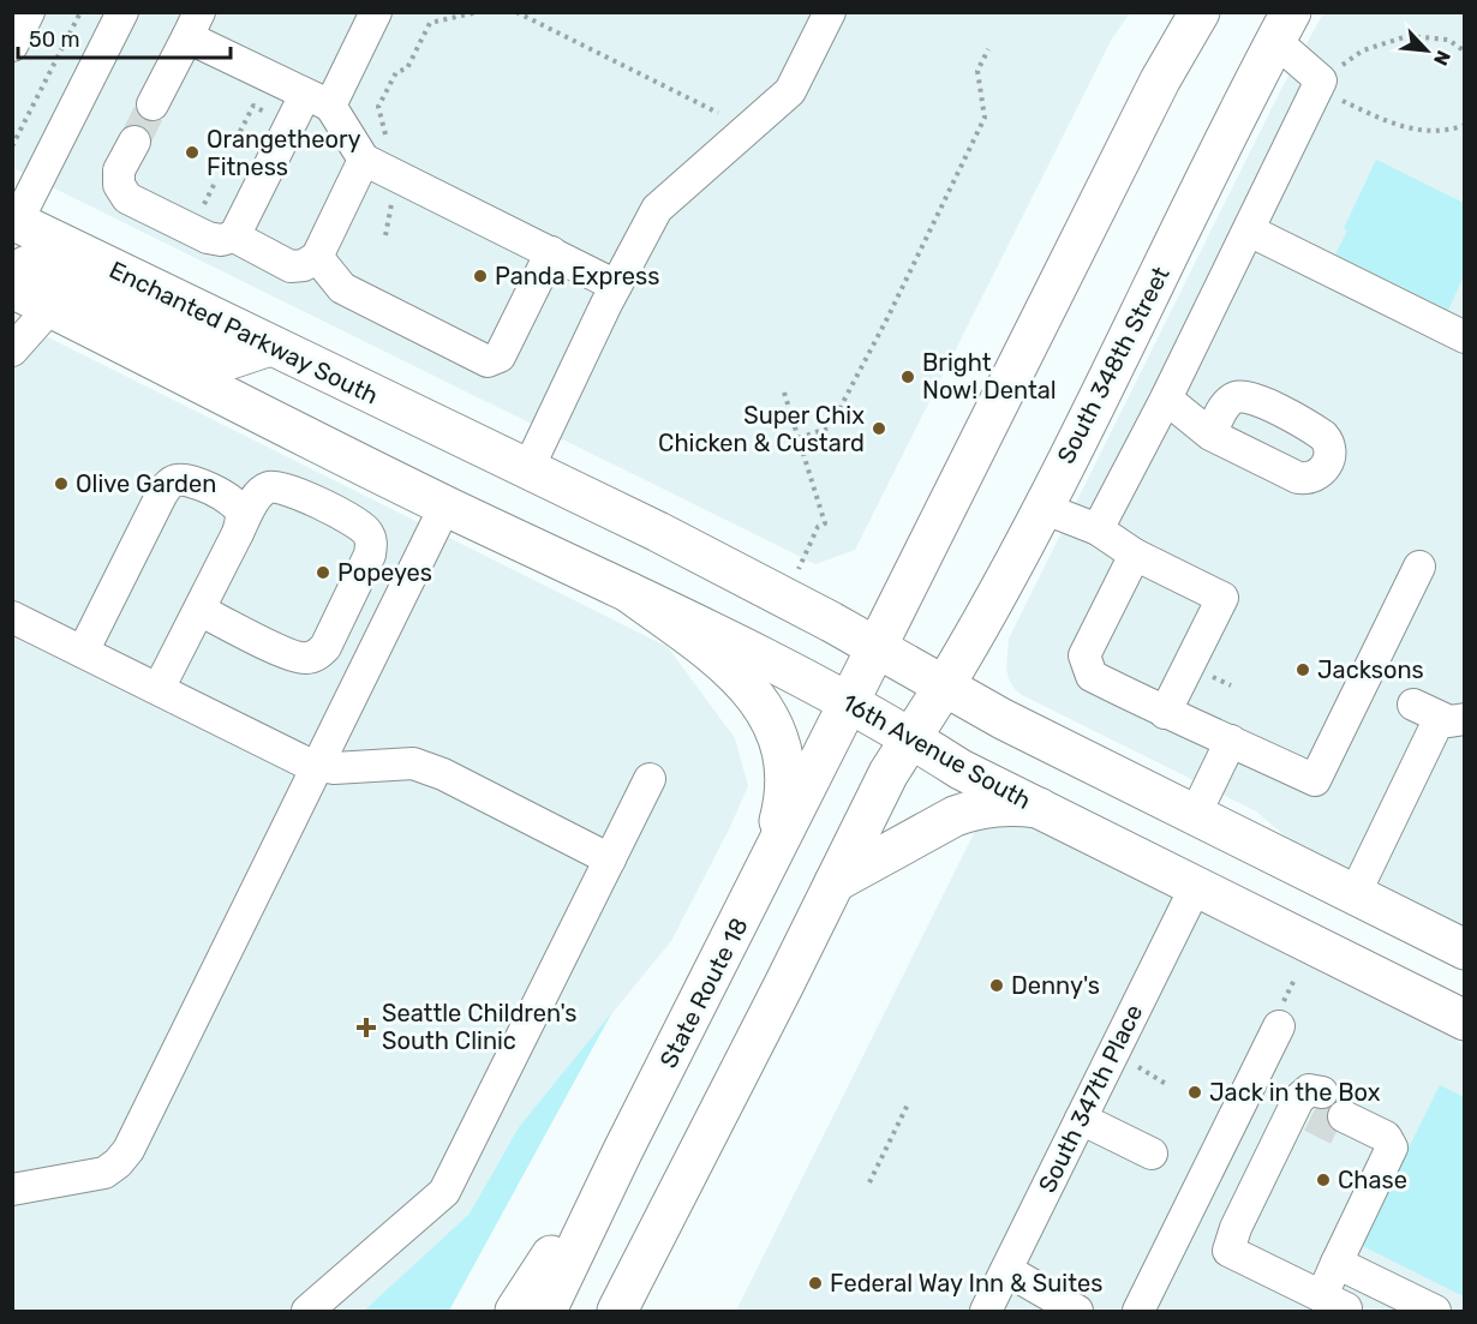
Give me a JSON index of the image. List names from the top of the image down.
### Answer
{
  "streets": {
    "main road": [
      "Enchanted Parkway South",
      "South 348th Street",
      "16th Avenue South",
      "State Route 18"
    ],
    "street": ["South 347th Place"]
  },
  "crossings": [
    ["Enchanted Parkway South", "16th Avenue South"],
    ["South 348th Street", "16th Avenue South"],
    ["16th Avenue South", "State Route 18"],
    ["16th Avenue South", "South 347th Place"]
  ],
  "places": {
    "other": [
      "Orangetheory Fitness",
      "Panda Express",
      "Bright Now! Dental",
      "Super Chix Chicken & Custard",
      "Olive Garden",
      "Popeyes",
      "Jacksons",
      "Denny's",
      "Jack in the Box",
      "Chase",
      "Federal Way Inn & Suites"
    ],
    "health": ["Seattle Children's South Clinic"]
  },
  "scale_bar": "50 m",
  "north": "bottom right"
}
